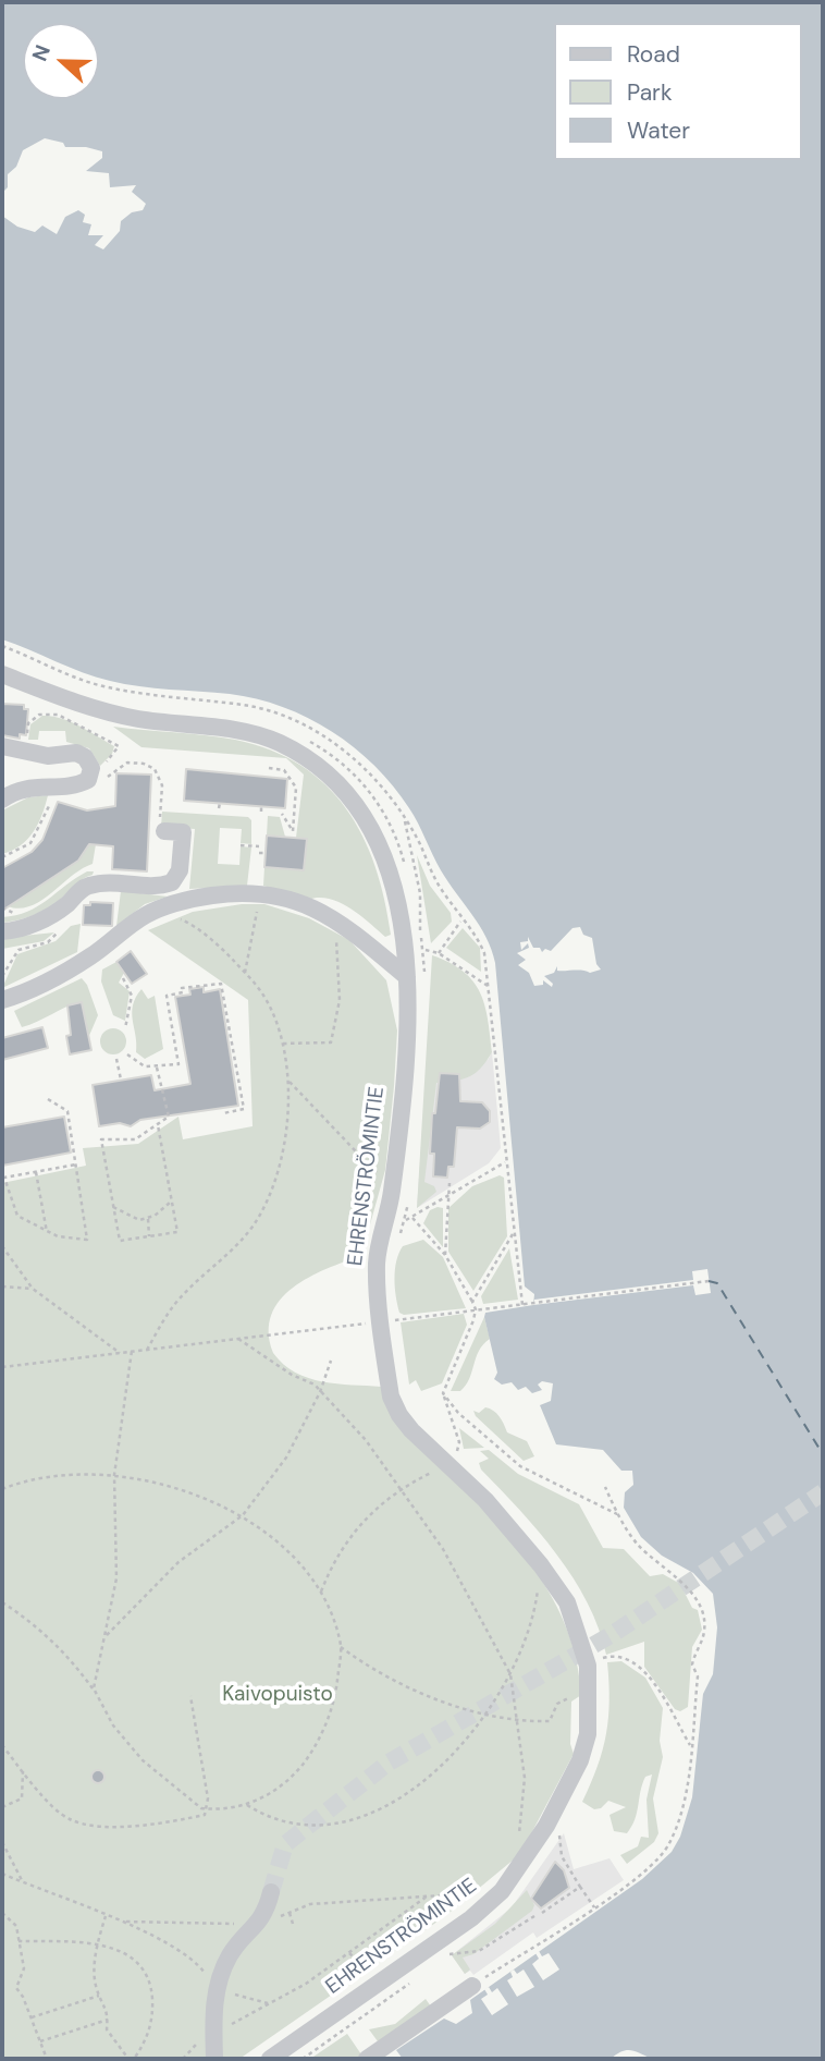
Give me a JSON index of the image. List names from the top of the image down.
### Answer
{
  "streets": {
    "street": ["EHRENSTRÖMINTIE"]
  },
  "parks": ["Kaivopuisto"],
  "legend": ["Road", "Park", "Water"],
  "north": "left"
}
